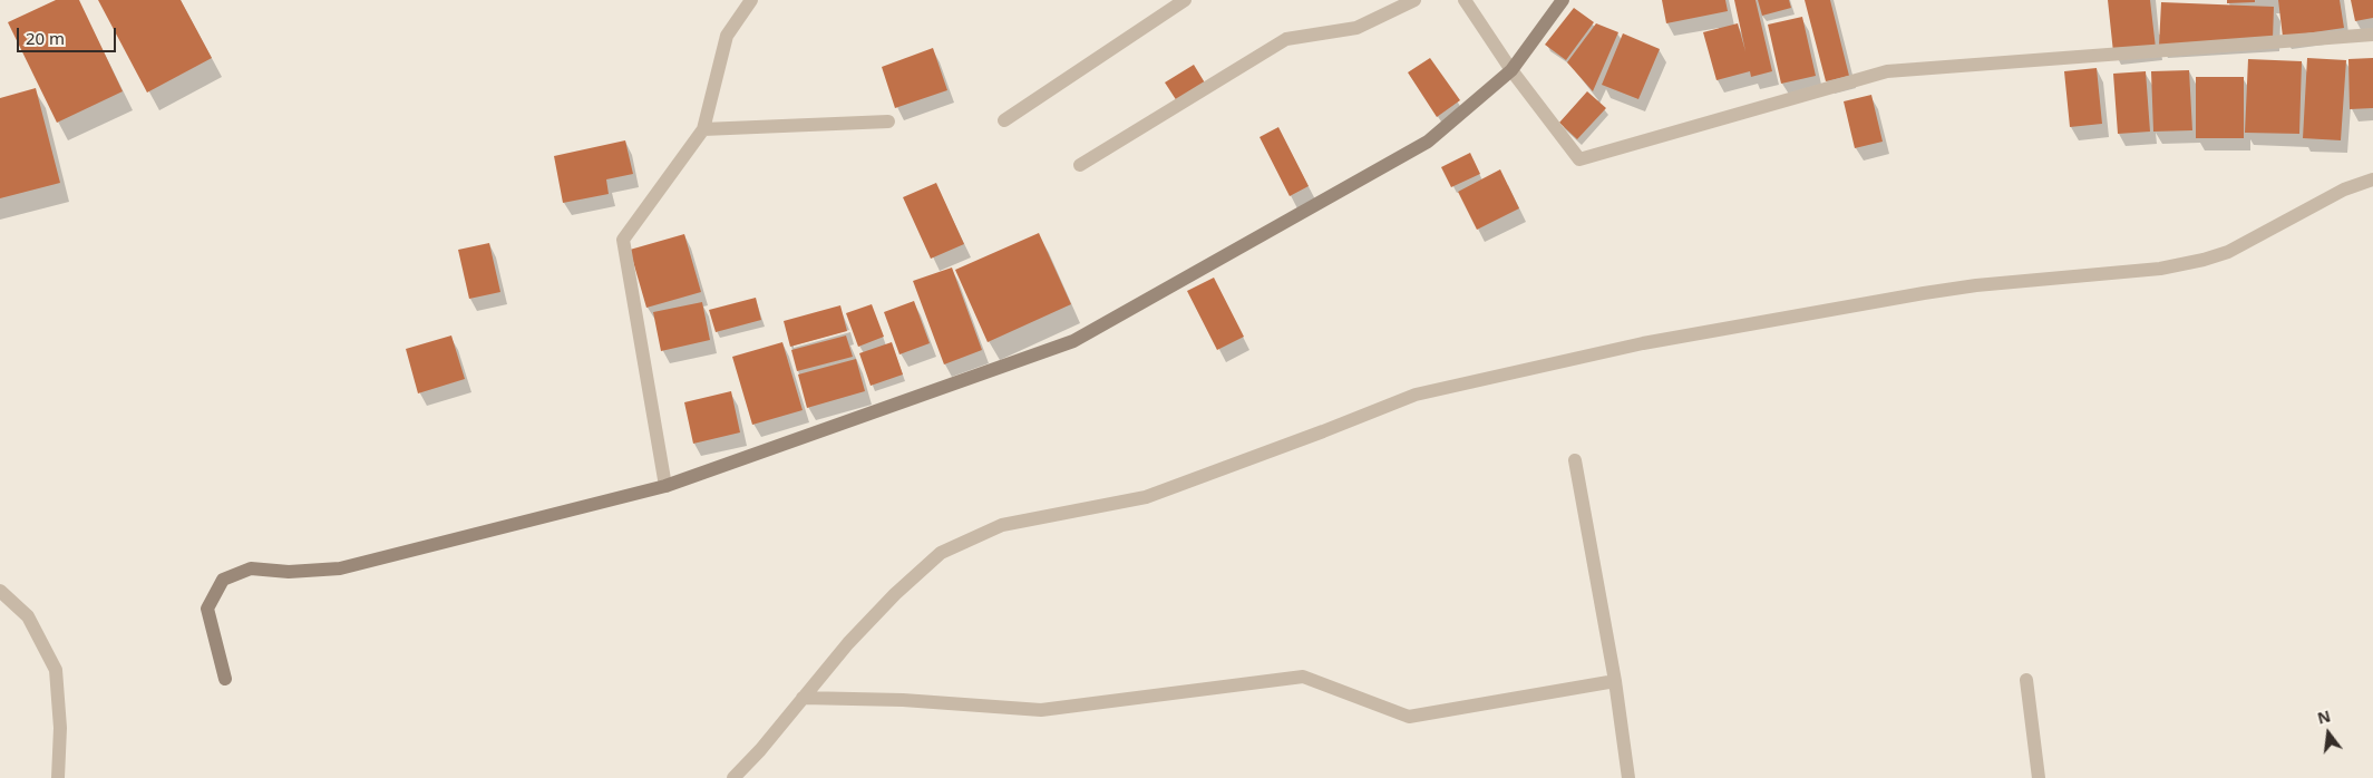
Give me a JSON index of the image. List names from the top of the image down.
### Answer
{
  "scale_bar": "20 m",
  "north": "top"
}
